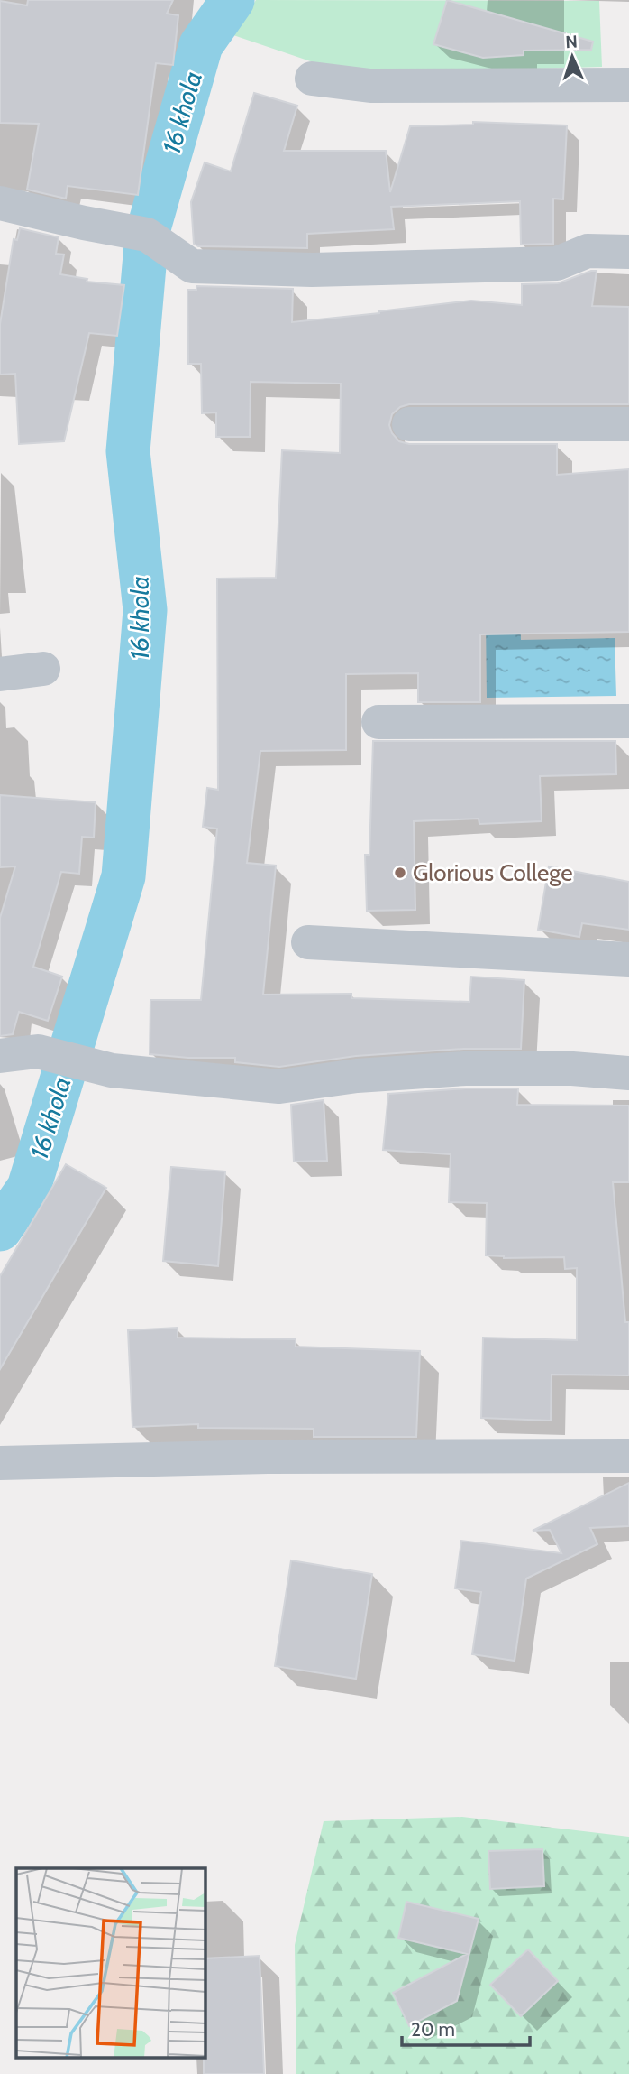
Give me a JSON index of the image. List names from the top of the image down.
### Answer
{
  "water": ["16 khola"],
  "places": ["Glorious College"],
  "scale_bar": "20 m",
  "north": "top"
}
